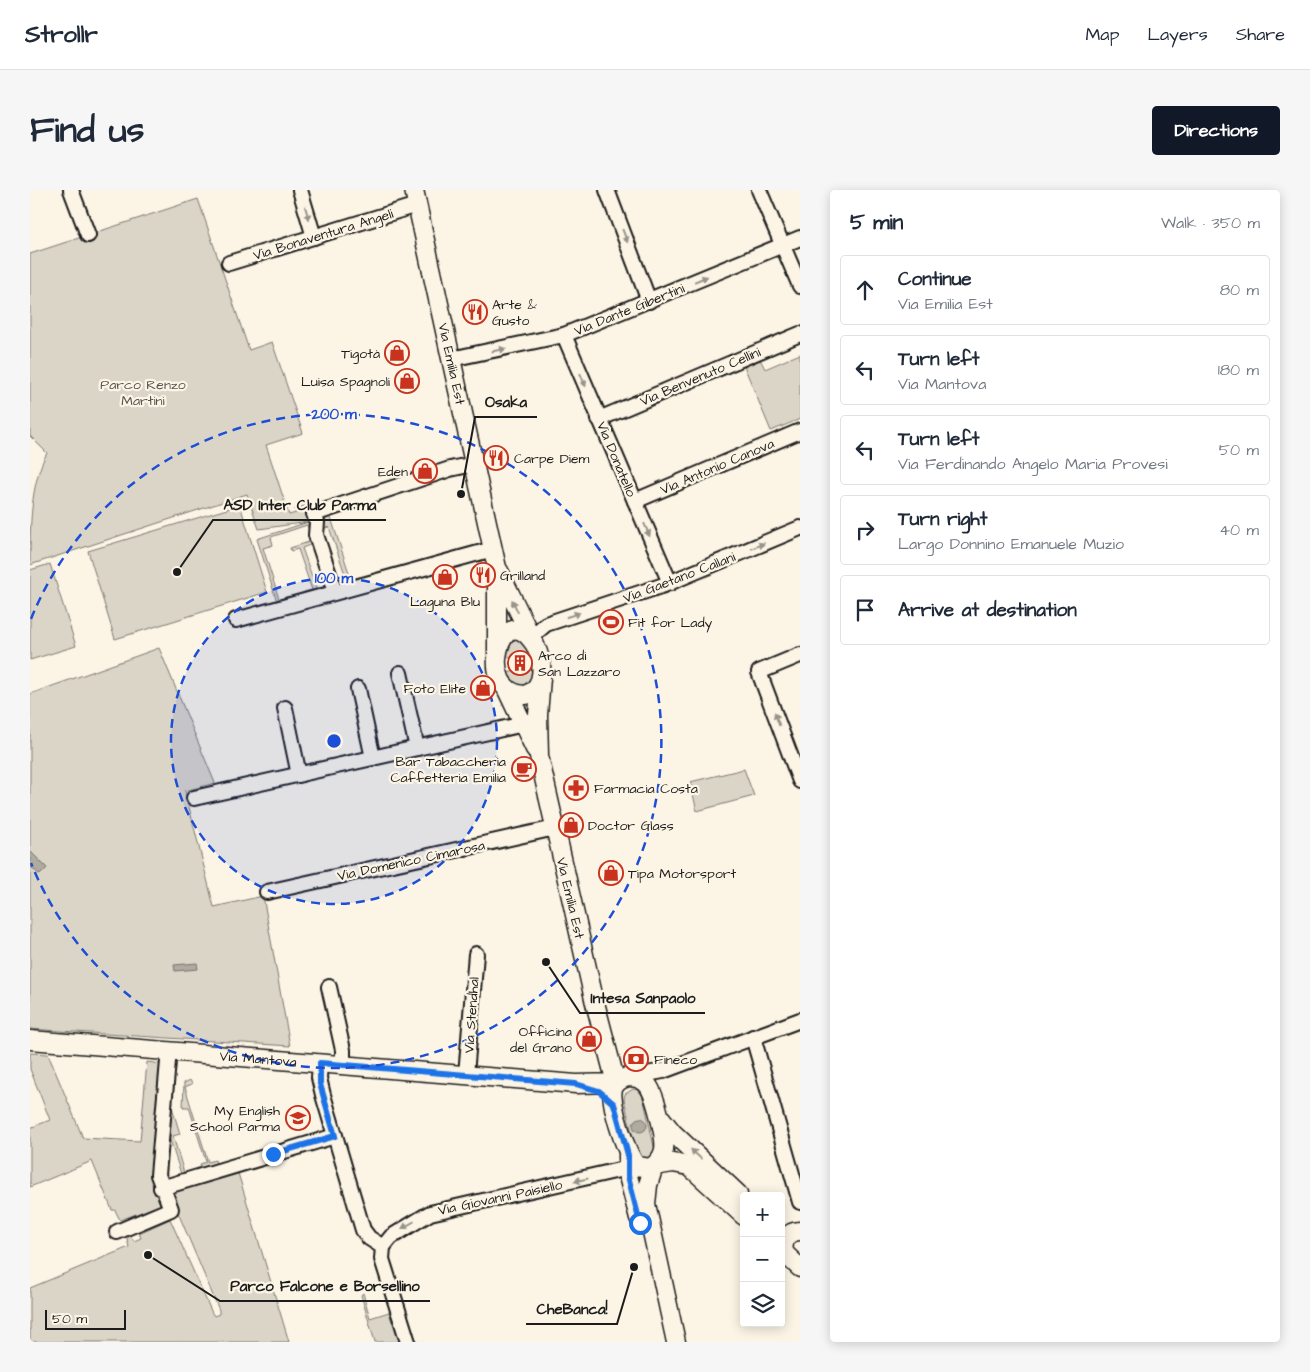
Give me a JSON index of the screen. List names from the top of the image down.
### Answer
{
  "streets": {
    "main road": ["Via Emilia Est", "Via Mantova"],
    "street": [
      "Via Bonaventura Angeli",
      "Via Dante Gibertini",
      "Via Benvenuto Cellini",
      "Via Donatello",
      "Via Antonio Canova",
      "Via Gaetano Callani",
      "Via Domenico Cimarosa",
      "Via Stendhal",
      "Via Giovanni Paisiello"
    ]
  },
  "crossings": [
    ["Via Bonaventura Angeli", "Via Emilia Est"],
    ["Via Dante Gibertini", "Via Emilia Est"],
    ["Via Dante Gibertini", "Via Donatello"],
    ["Via Emilia Est", "Via Gaetano Callani"],
    ["Via Emilia Est", "Via Domenico Cimarosa"],
    ["Via Emilia Est", "Via Mantova"],
    ["Via Emilia Est", "Via Giovanni Paisiello"],
    ["Via Benvenuto Cellini", "Via Donatello"],
    ["Via Donatello", "Via Antonio Canova"],
    ["Via Donatello", "Via Gaetano Callani"],
    ["Via Stendhal", "Via Mantova"]
  ],
  "one_way": [
    "Via Dante Gibertini",
    "Via Donatello",
    "Via Gaetano Callani",
    "Via Giovanni Paisiello"
  ],
  "parks": ["Parco Renzo Martini"],
  "places": {
    "restaurant": ["Arte & Gusto", "Carpe Diem", "Grilland"],
    "shop": [
      "Tigotà",
      "Luisa Spagnoli",
      "Eden",
      "Laguna Blu",
      "Foto Elite",
      "Doctor Glass",
      "Tipa Motorsport",
      "Officina del Grano"
    ],
    "other": [
      "Osaka",
      "ASD Inter Club Parma",
      "Intesa Sanpaolo",
      "Parco Falcone e Borsellino",
      "CheBanca!"
    ],
    "sports": ["Fit for Lady"],
    "building": ["Arco di San Lazzaro"],
    "cafe": ["Bar Tabaccheria Caffetteria Emilia"],
    "pharmacy": ["Farmacia Costa"],
    "bank": ["Fineco"],
    "school or university": ["My English School Parma"]
  },
  "scale_bar": "50 m",
  "page": {
    "header": "Strollr",
    "nav": ["Map", "Layers", "Share"],
    "title": "Find us",
    "buttons": "Directions",
    "heading": ["5 min", "Walk · 350 m"],
    "list": [
      ["Continue", "Via Emilia Est", "80 m"],
      ["Turn left", "Via Mantova", "180 m"],
      ["Turn left", "Via Ferdinando Angelo Maria Provesi", "50 m"],
      ["Turn right", "Largo Donnino Emanuele Muzio", "40 m"],
      "Arrive at destination"
    ],
    "map_buttons": ["+", "−"],
    "scale": "50 m"
  },
  "rings": ["200 m", "100 m"]
}
